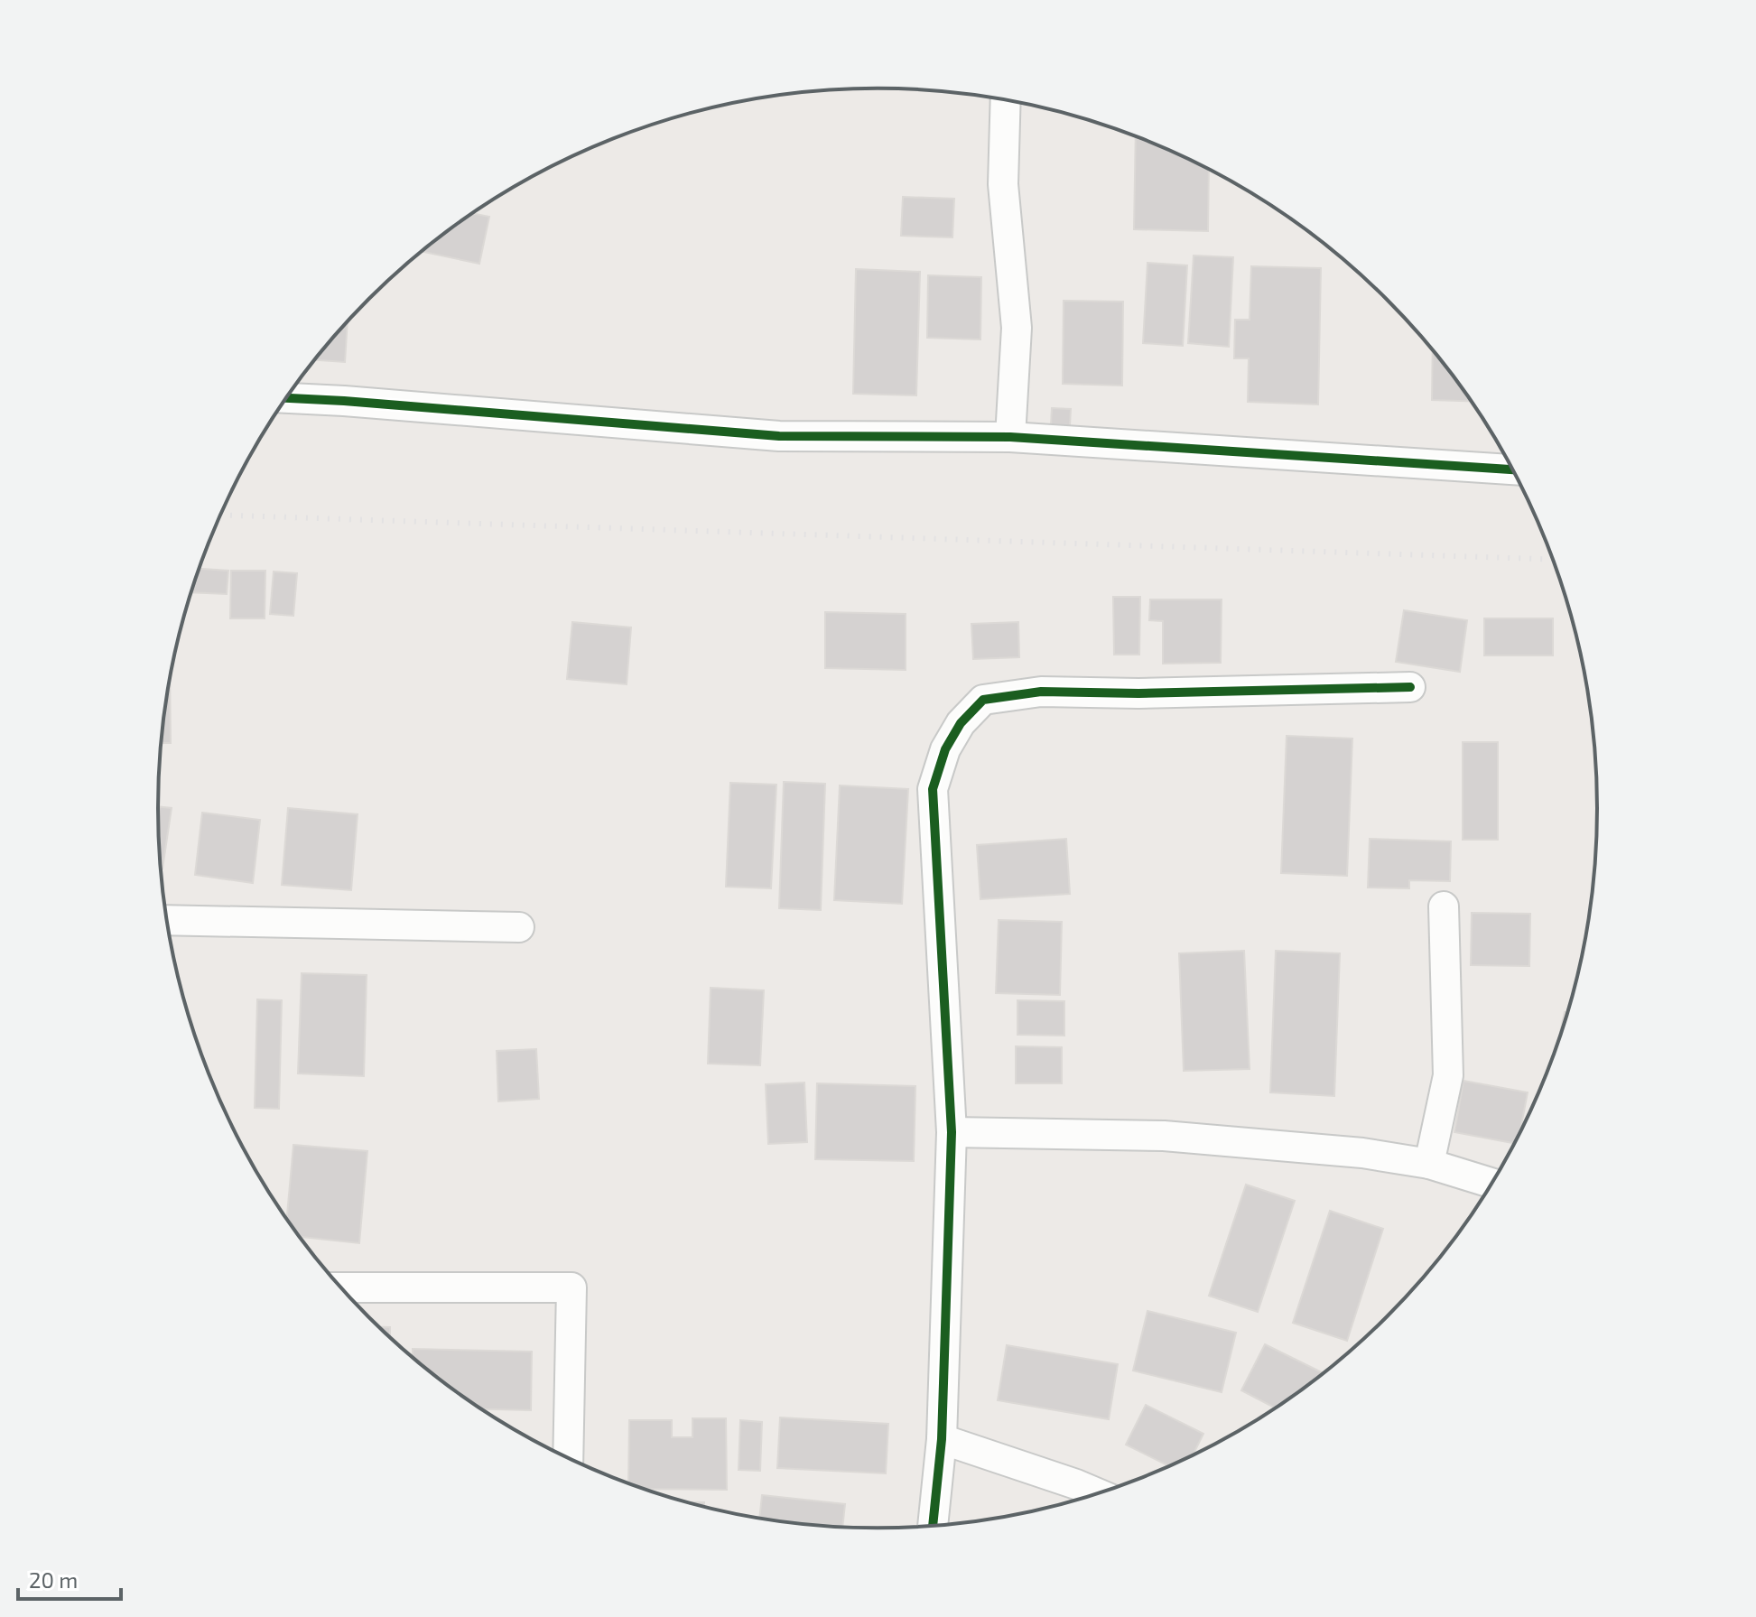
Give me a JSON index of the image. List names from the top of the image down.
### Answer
{
  "scale_bar": "20 m"
}
